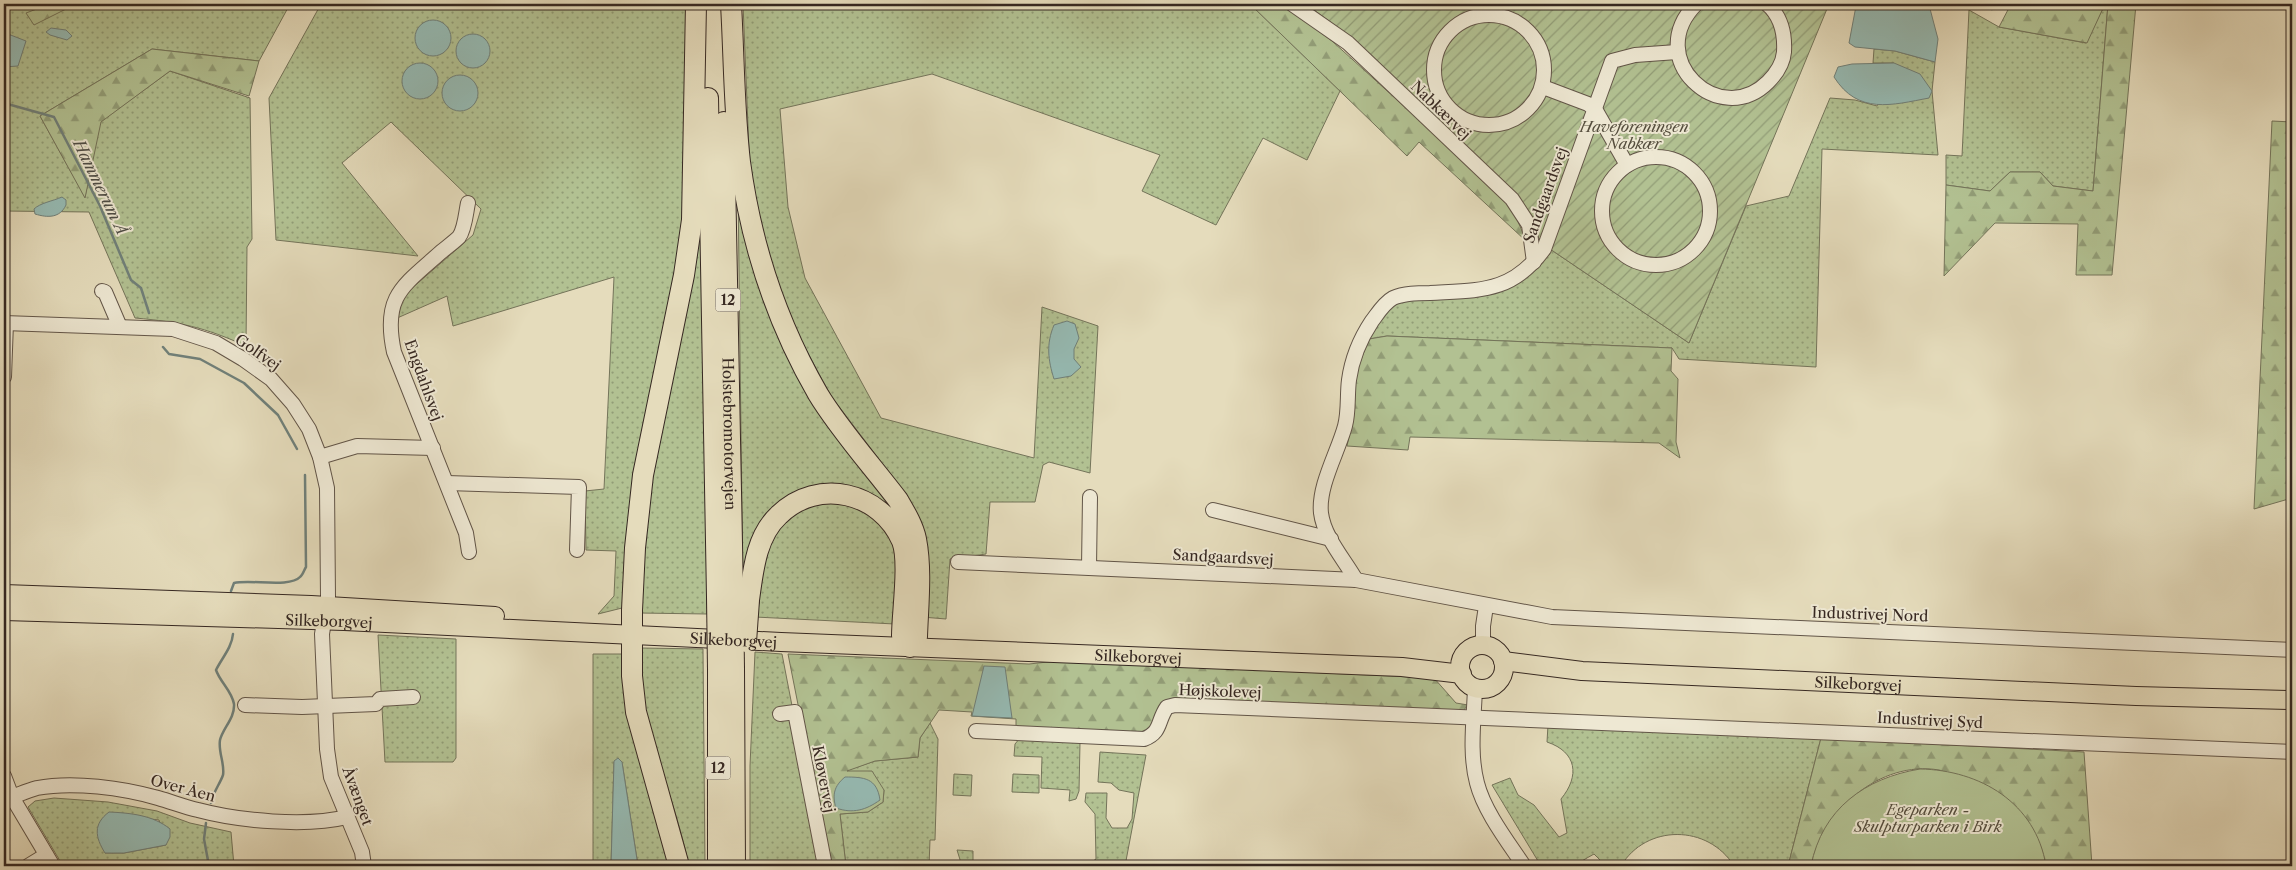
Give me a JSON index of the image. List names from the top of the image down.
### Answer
{
  "streets": {
    "highway": ["12", "Holstebromotorvejen"],
    "main road": ["Silkeborgvej"],
    "street": [
      "Nabkærvej",
      "Sandgaardsvej",
      "Golfvej",
      "Engdahlsvej",
      "Industrivej Nord",
      "Højskolevej",
      "Industrivej Syd",
      "Kløvervej",
      "Over Åen",
      "Åvænget"
    ]
  },
  "crossings": [
    ["Nabkærvej", "Sandgaardsvej"],
    ["Sandgaardsvej", "Industrivej Nord"],
    ["12", "Holstebromotorvejen"],
    ["Golfvej", "Silkeborgvej"],
    ["Golfvej", "Åvænget"],
    ["Silkeborgvej", "Åvænget"],
    ["Højskolevej", "Industrivej Syd"],
    ["Over Åen", "Åvænget"]
  ],
  "water": ["Hammerum Å"],
  "parks": ["Haveforeningen Nabkær", "Egeparken - Skulpturparken i Birk"]
}
